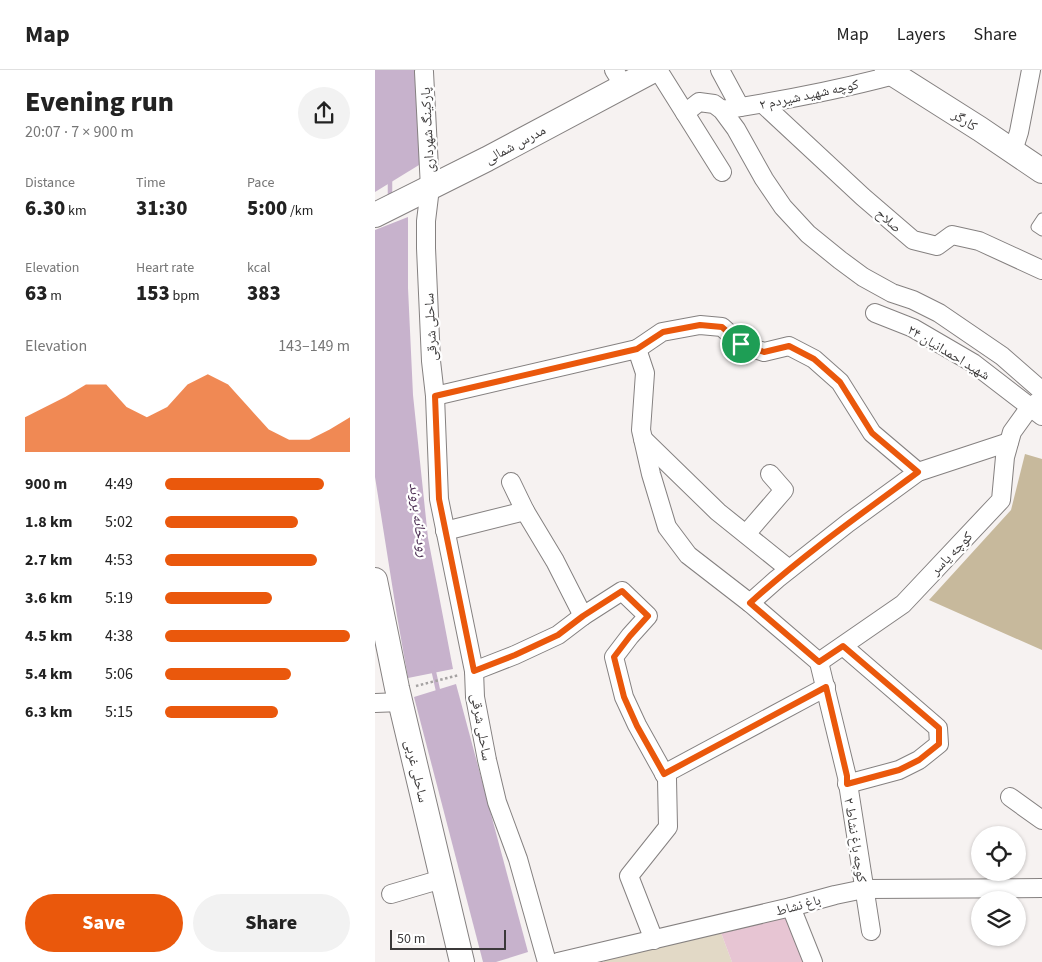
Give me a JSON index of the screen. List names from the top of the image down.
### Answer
{
  "streets": {
    "main road": ["کارگر", "مدرس شمالی", "ساحلی غربی"],
    "street": [
      "کوچه شهید شیردم ۲",
      "پارکینگ شهرداری",
      "صلاح",
      "ساحلی شرقی",
      "شهید احمدانیان ۲۴",
      "کوچه یاسر",
      "کوچه باغ نشاط ۲",
      "باغ نشاط"
    ]
  },
  "crossings": [
    ["کوچه شهید شیردم ۲", "کارگر"],
    ["کوچه شهید شیردم ۲", "صلاح"],
    ["پارکینگ شهرداری", "مدرس شمالی"],
    ["پارکینگ شهرداری", "ساحلی شرقی"],
    ["مدرس شمالی", "ساحلی شرقی"],
    ["شهید احمدانیان ۲۴", "کوچه یاسر"],
    ["کوچه یاسر", "کوچه باغ نشاط ۲"],
    ["کوچه باغ نشاط ۲", "باغ نشاط"]
  ],
  "water": ["رودخانه بروند"],
  "scale_bar": "50 m",
  "page": {
    "header": "Map",
    "nav": ["Map", "Layers", "Share"],
    "heading": ["Evening run", "20:07 · 7 × 900 m"],
    "stats": [
      ["Distance", "6.30 km"],
      ["Time", "31:30"],
      ["Pace", "5:00 /km"],
      ["Elevation", "63 m"],
      ["Heart rate", "153 bpm"],
      ["kcal", "383"]
    ],
    "chart": ["Elevation", "143–149 m"],
    "list": [
      {
        "name": "900 m",
        "note": "4:49"
      },
      {
        "name": "1.8 km",
        "note": "5:02"
      },
      {
        "name": "2.7 km",
        "note": "4:53"
      },
      {
        "name": "3.6 km",
        "note": "5:19"
      },
      {
        "name": "4.5 km",
        "note": "4:38"
      },
      {
        "name": "5.4 km",
        "note": "5:06"
      },
      {
        "name": "6.3 km",
        "note": "5:15"
      }
    ],
    "buttons": ["Save", "Share"],
    "scale": "50 m"
  }
}
